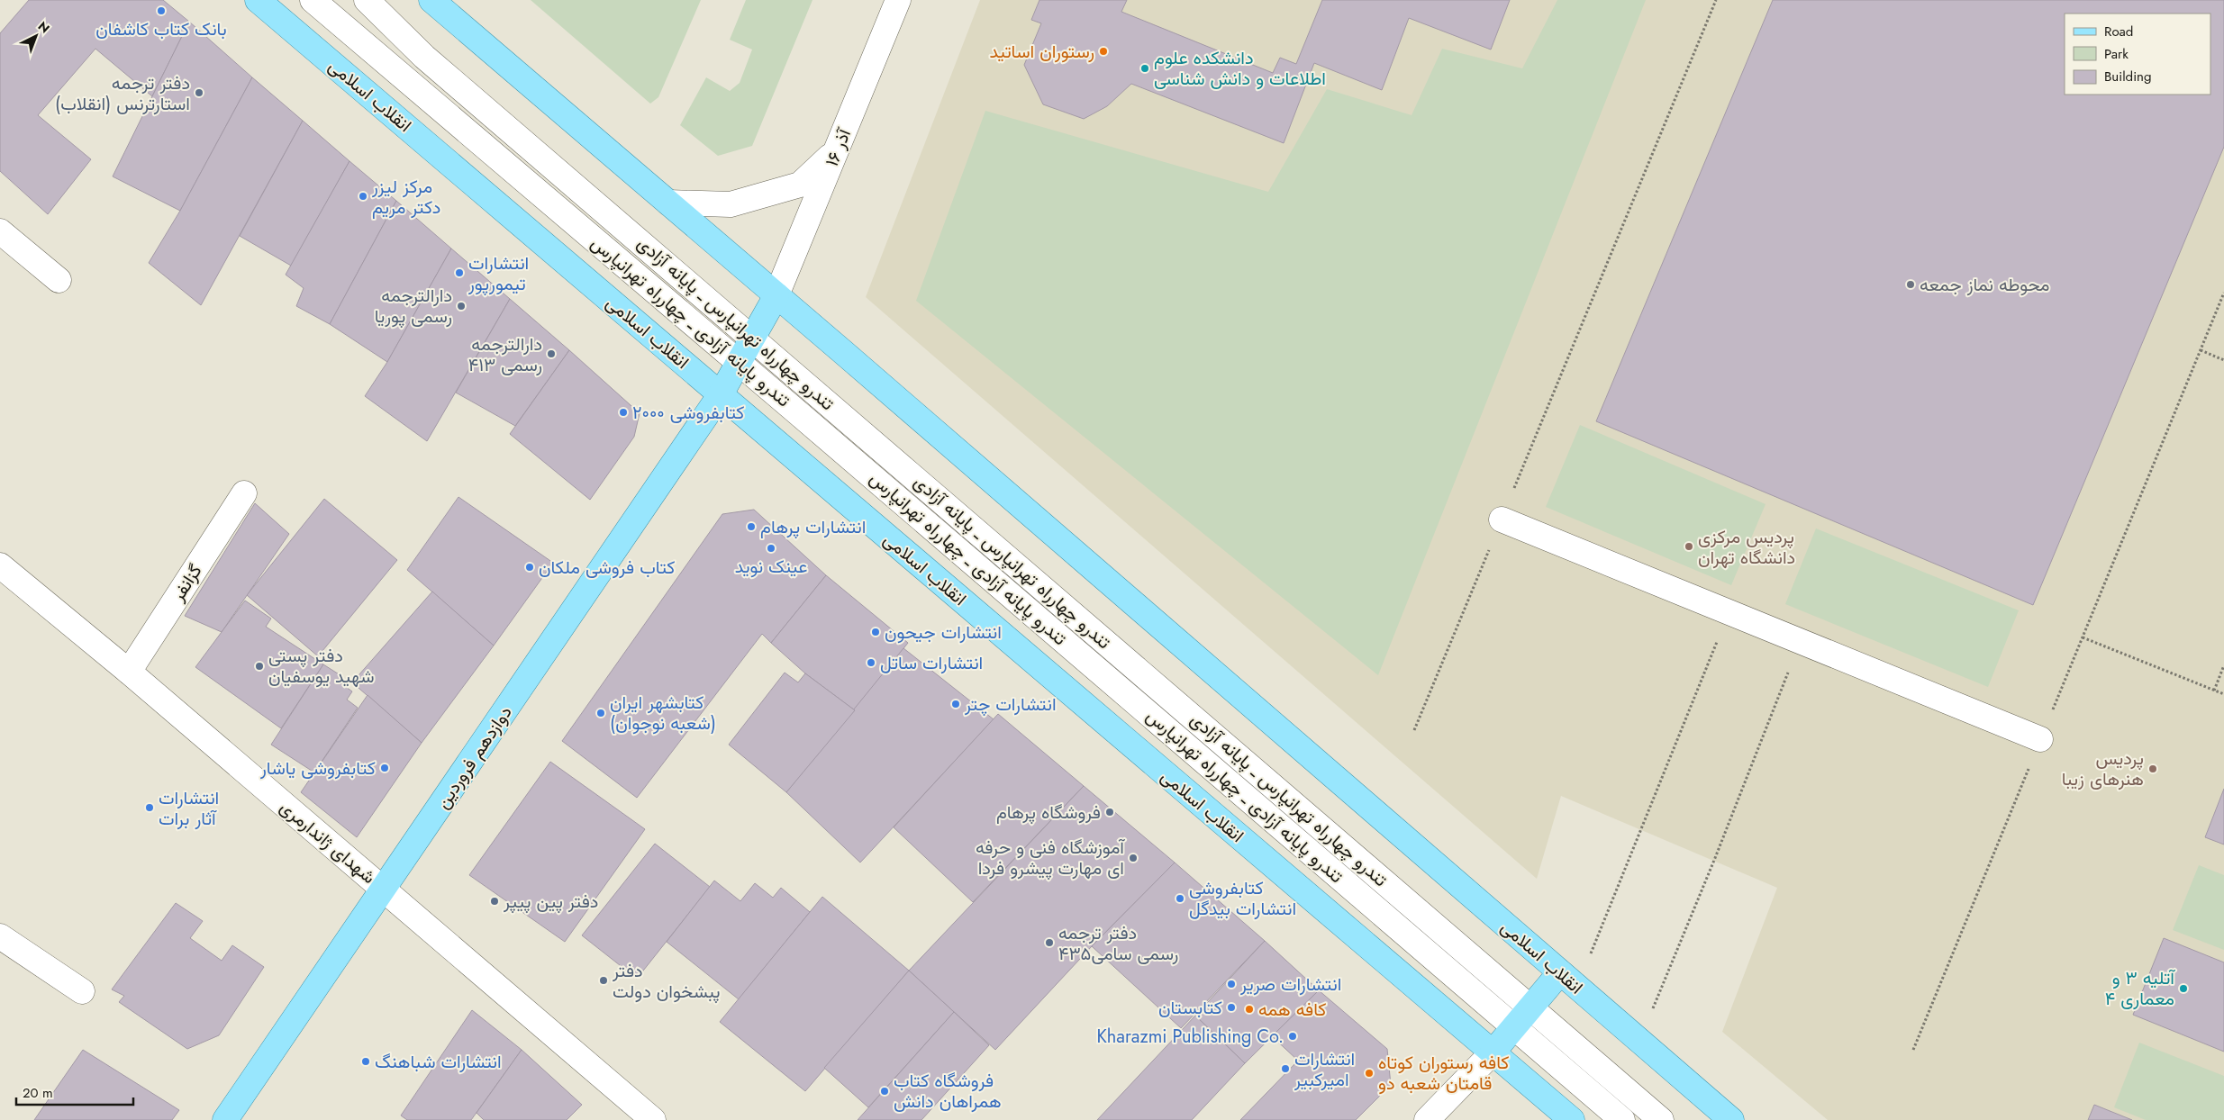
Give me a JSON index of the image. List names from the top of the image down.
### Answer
{
  "streets": {
    "main road": ["انقلاب اسلامی", "دوازدهم فروردین"],
    "street": [
      "۱۶ آذر",
      "تندرو پایانه آزادی ـ چهارراه تهرانپارس",
      "تندرو چهارراه تهرانپارس ـ پایانه آزادی",
      "گزانفر",
      "شهدای ژاندارمری"
    ]
  },
  "crossings": [
    ["انقلاب اسلامی", "۱۶ آذر"],
    ["انقلاب اسلامی", "دوازدهم فروردین"],
    ["۱۶ آذر", "دوازدهم فروردین"],
    ["تندرو پایانه آزادی ـ چهارراه تهرانپارس", "دوازدهم فروردین"],
    ["تندرو چهارراه تهرانپارس ـ پایانه آزادی", "دوازدهم فروردین"],
    ["گزانفر", "شهدای ژاندارمری"],
    ["دوازدهم فروردین", "شهدای ژاندارمری"]
  ],
  "places": [
    "بانک کتاب کاشفان",
    "رستوران اساتید",
    "دانشکده علوم اطلاعات و دانش شناسی",
    "دفتر ترجمه استارترنس (انقلاب)",
    "مرکز لیزر دکتر مریم",
    "انتشارات تیمورپور",
    "محوطه نماز جمعه",
    "دارالترجمه رسمی پوریا",
    "دارالترجمه رسمی ۴۱۳",
    "کتابفروشی ۲۰۰۰",
    "انتشارات پرهام",
    "پردیس مرکزی دانشگاه‌ تهران",
    "عینک نوید",
    "کتاب فروشی ملکان",
    "انتشارات جیحون",
    "انتشارات ساتل",
    "دفتر پستی شهید یوسفیان",
    "انتشارات چتر",
    "کتابشهر ایران (شعبه نوجوان)",
    "کتابفروشی یاشار",
    "پردیس هنرهای زیبا",
    "انتشارات آثار برات",
    "فروشگاه پرهام",
    "آموزشگاه فنی و حرفه ای مهارت پیشرو فردا",
    "کتابفروشی انتشارات بیدگل",
    "دفتر پین پیپر",
    "دفتر ترجمه رسمی سامی۴۳۵",
    "دفتر پبشخوان دولت",
    "انتشارات صریر",
    "آتلیه ۳ و ۴ معماری",
    "کتابستان",
    "کافه همه",
    "Kharazmi Publishing Co.",
    "انتشارات شباهنگ",
    "انتشارات امیرکبیر",
    "کافه رستوران کوتاه قامتان شعبه دو",
    "فروشگاه کتاب همراهان دانش"
  ],
  "legend": ["Road", "Park", "Building"],
  "scale_bar": "20 m",
  "north": "top right"
}
